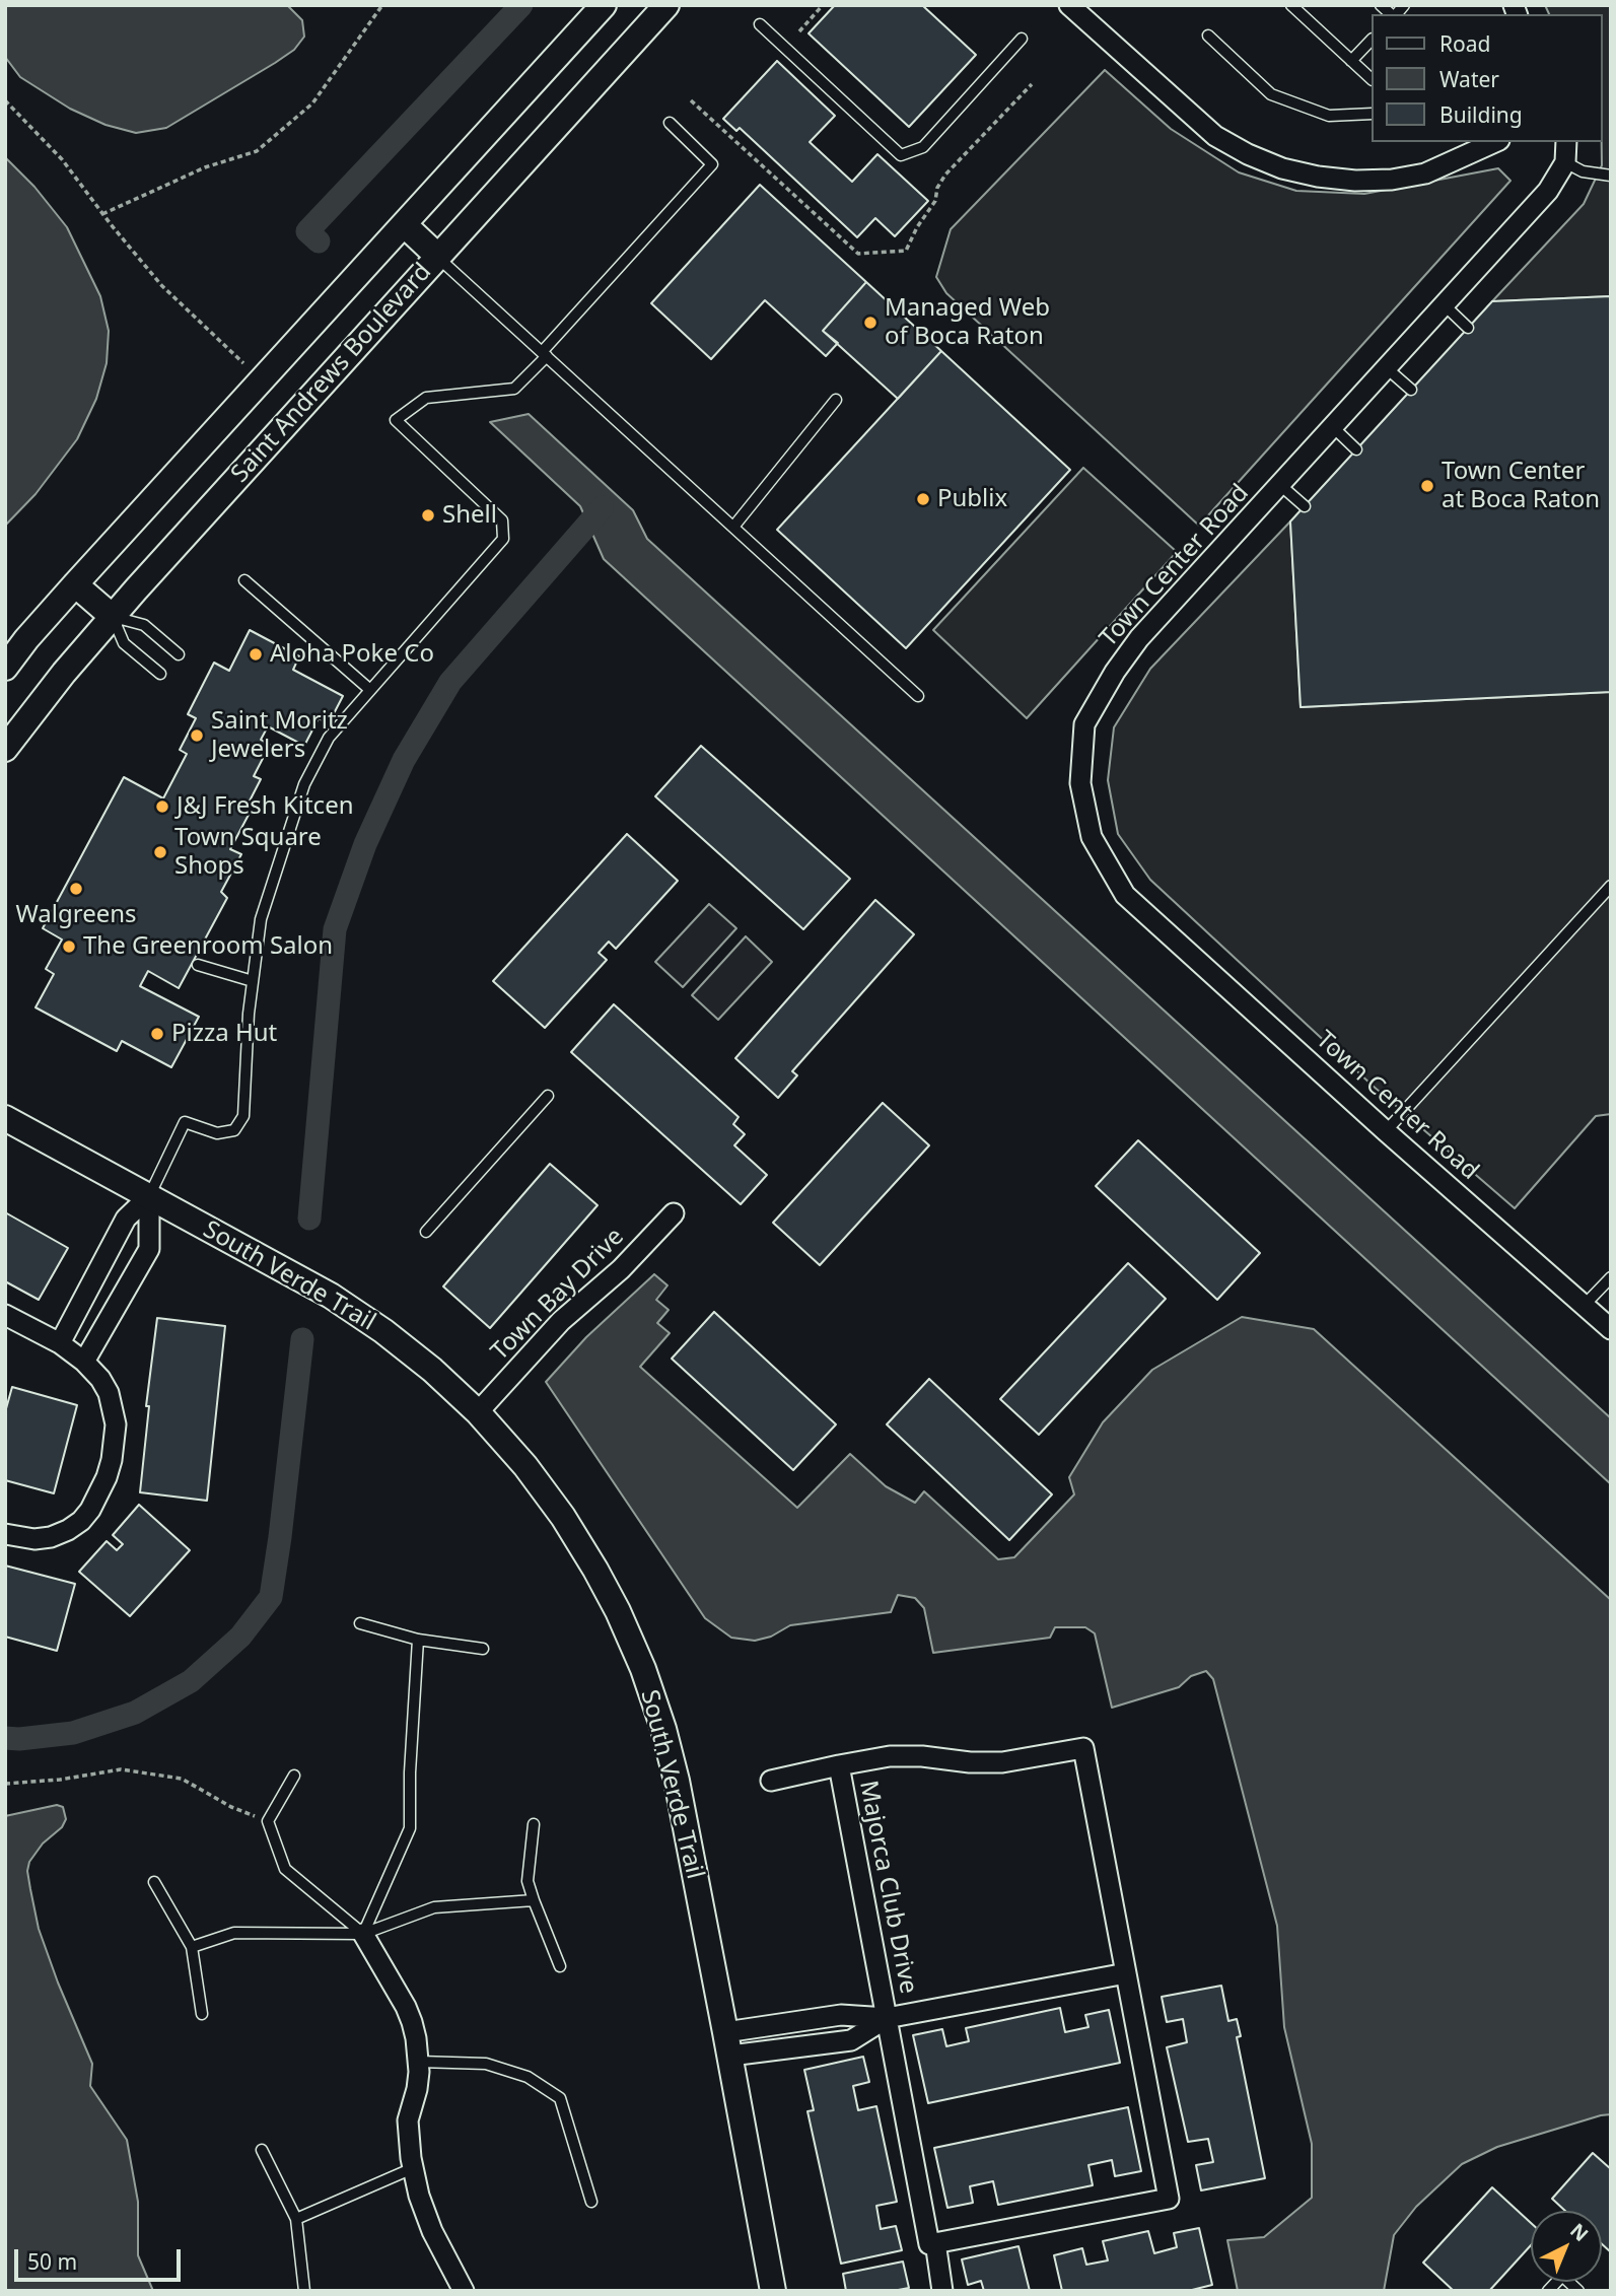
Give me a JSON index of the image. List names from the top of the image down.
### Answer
{
  "streets": {
    "street": [
      "Saint Andrews Boulevard",
      "Town Center Road",
      "South Verde Trail",
      "Town Bay Drive",
      "Majorca Club Drive"
    ]
  },
  "crossings": [
    ["South Verde Trail", "Town Bay Drive"],
    ["South Verde Trail", "Majorca Club Drive"]
  ],
  "places": [
    "Managed Web of Boca Raton",
    "Town Center at Boca Raton",
    "Publix",
    "Shell",
    "Aloha Poke Co",
    "Saint Moritz Jewelers",
    "J&J Fresh Kitcen",
    "Town Square Shops",
    "Walgreens",
    "The Greenroom Salon",
    "Pizza Hut"
  ],
  "legend": ["Road", "Water", "Building"],
  "scale_bar": "50 m",
  "north": "top right"
}
